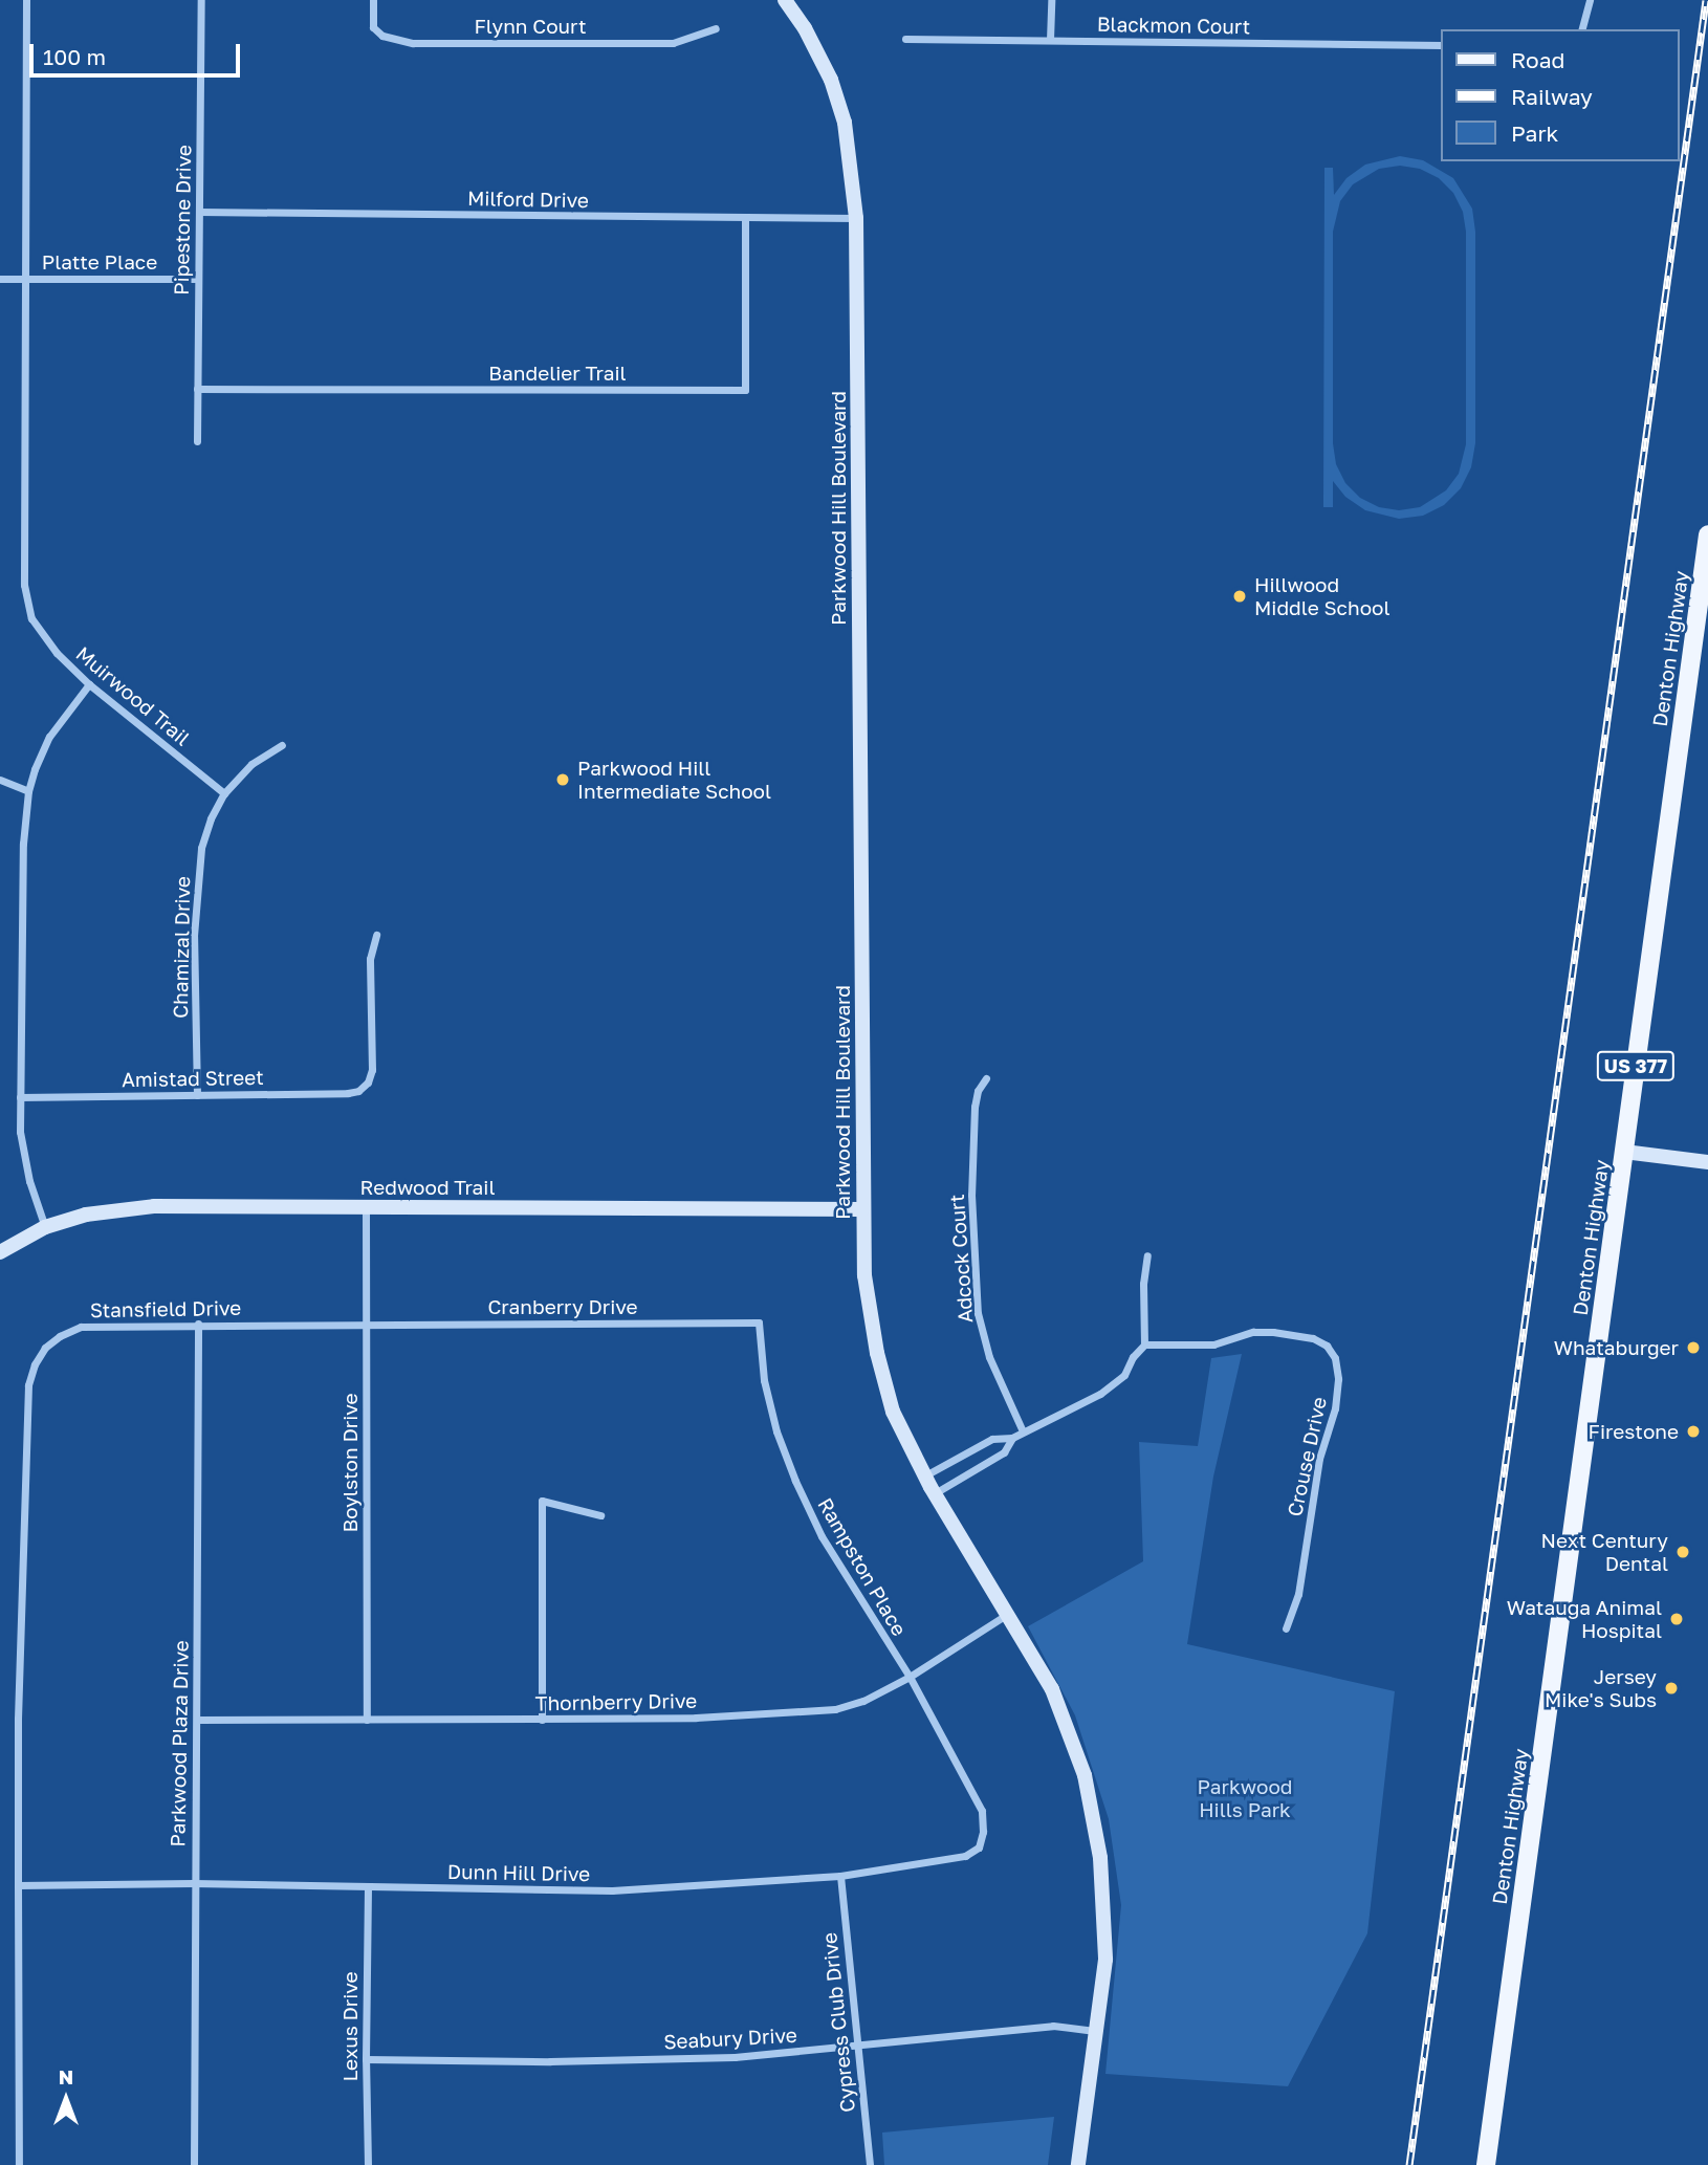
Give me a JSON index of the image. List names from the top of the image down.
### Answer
{
  "streets": {
    "main road": ["Denton Highway", "US 377"],
    "street": [
      "Blackmon Court",
      "Flynn Court",
      "Milford Drive",
      "Pipestone Drive",
      "Platte Place",
      "Bandelier Trail",
      "Parkwood Hill Boulevard",
      "Muirwood Trail",
      "Chamizal Drive",
      "Amistad Street",
      "Redwood Trail",
      "Adcock Court",
      "Cranberry Drive",
      "Stansfield Drive",
      "Crouse Drive",
      "Boylston Drive",
      "Rampston Place",
      "Thornberry Drive",
      "Parkwood Plaza Drive",
      "Dunn Hill Drive",
      "Cypress Club Drive",
      "Lexus Drive",
      "Seabury Drive"
    ]
  },
  "crossings": [
    ["Milford Drive", "Pipestone Drive"],
    ["Milford Drive", "Bandelier Trail"],
    ["Milford Drive", "Parkwood Hill Boulevard"],
    ["Pipestone Drive", "Platte Place"],
    ["Pipestone Drive", "Bandelier Trail"],
    ["Platte Place", "Muirwood Trail"],
    ["Parkwood Hill Boulevard", "Redwood Trail"],
    ["Parkwood Hill Boulevard", "Thornberry Drive"],
    ["Parkwood Hill Boulevard", "Seabury Drive"],
    ["Muirwood Trail", "Chamizal Drive"],
    ["Chamizal Drive", "Amistad Street"],
    ["Redwood Trail", "Boylston Drive"],
    ["Cranberry Drive", "Stansfield Drive"],
    ["Cranberry Drive", "Boylston Drive"],
    ["Cranberry Drive", "Rampston Place"],
    ["Stansfield Drive", "Boylston Drive"],
    ["Stansfield Drive", "Parkwood Plaza Drive"],
    ["Stansfield Drive", "Dunn Hill Drive"],
    ["Boylston Drive", "Thornberry Drive"],
    ["Rampston Place", "Thornberry Drive"],
    ["Rampston Place", "Dunn Hill Drive"],
    ["Thornberry Drive", "Parkwood Plaza Drive"],
    ["Parkwood Plaza Drive", "Dunn Hill Drive"],
    ["Dunn Hill Drive", "Cypress Club Drive"],
    ["Dunn Hill Drive", "Lexus Drive"],
    ["Cypress Club Drive", "Seabury Drive"],
    ["Lexus Drive", "Seabury Drive"]
  ],
  "parks": ["Parkwood Hills Park"],
  "places": [
    "Hillwood Middle School",
    "Parkwood Hill Intermediate School",
    "Whataburger",
    "Firestone",
    "Next Century Dental",
    "Watauga Animal Hospital",
    "Jersey Mike's Subs"
  ],
  "legend": ["Road", "Railway", "Park"],
  "scale_bar": "100 m",
  "north": "top"
}
